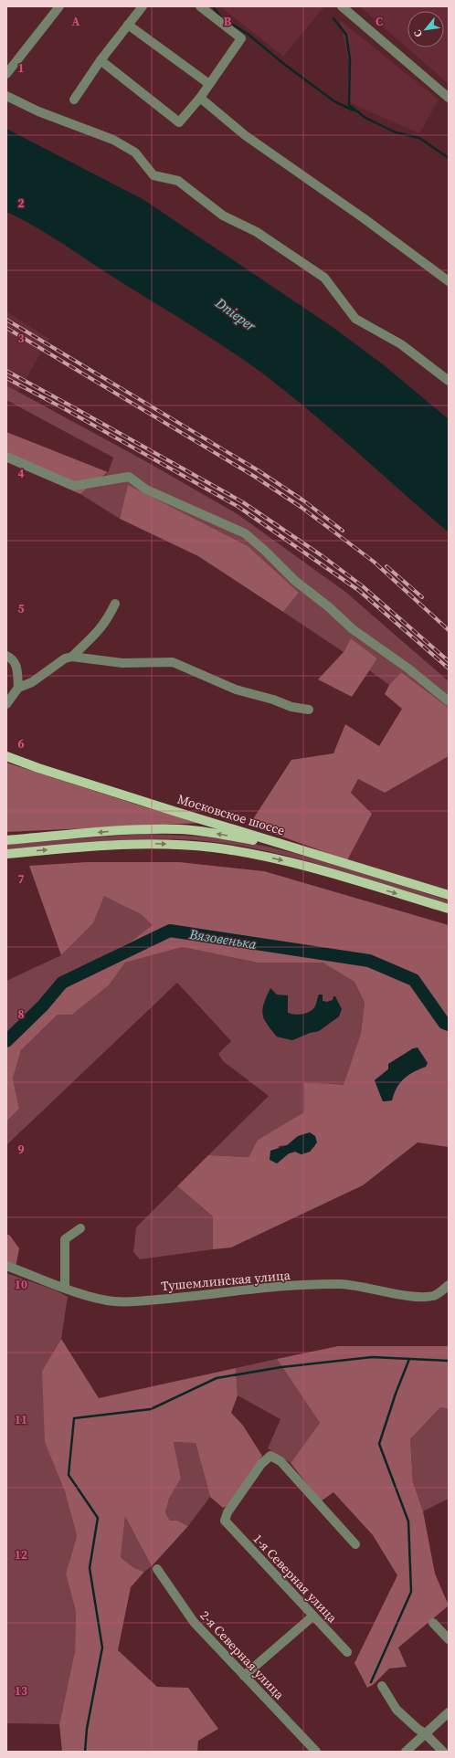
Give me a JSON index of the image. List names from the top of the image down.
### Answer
{
  "streets": {
    "main road": ["Московское шоссе"],
    "street": ["Тушемлинская улица", "1-я Северная улица", "2-я Северная улица"]
  },
  "water": ["Dnieper", "Вязовенька"],
  "north": "bottom left",
  "grid": {
    "columns": ["A", "B", "C"],
    "rows": [
      "1",
      "2",
      "3",
      "4",
      "5",
      "6",
      "7",
      "8",
      "9",
      "10",
      "11",
      "12",
      "13"
    ]
  }
}
